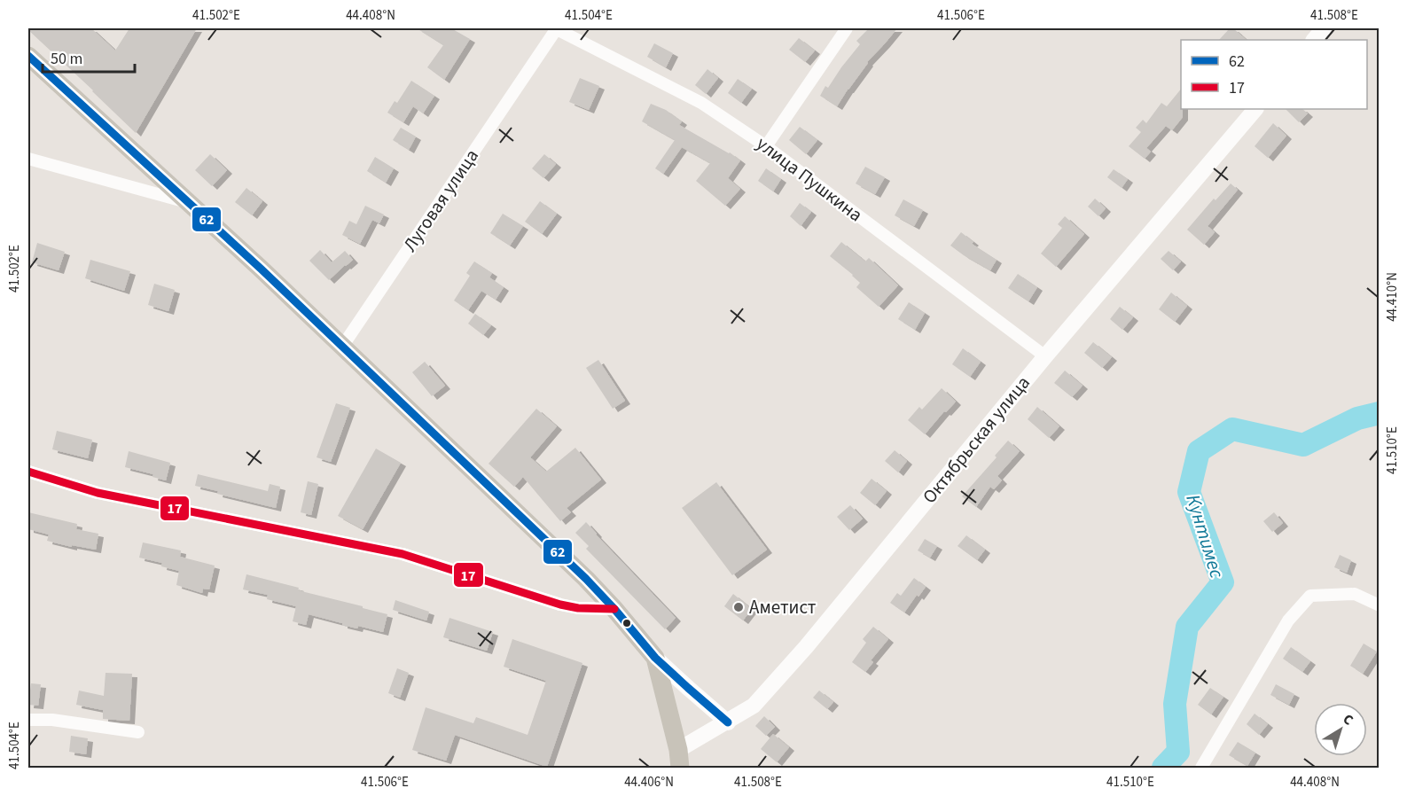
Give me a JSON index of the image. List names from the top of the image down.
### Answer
{
  "streets": {
    "main road": ["Октябрьская улица"],
    "street": ["улица Пушкина", "Луговая улица"]
  },
  "crossings": [
    ["улица Пушкина", "Луговая улица"],
    ["улица Пушкина", "Октябрьская улица"]
  ],
  "water": ["Кунтимес"],
  "places": ["Аметист"],
  "lines": ["transit line 62", "transit line 17"],
  "legend": ["62", "17"],
  "scale_bar": "50 m",
  "north": "top right",
  "coordinates": [
    "41.502°E",
    "44.408°N",
    "41.504°E",
    "41.506°E",
    "41.508°E",
    "44.410°N",
    "41.510°E",
    "44.406°N"
  ]
}
